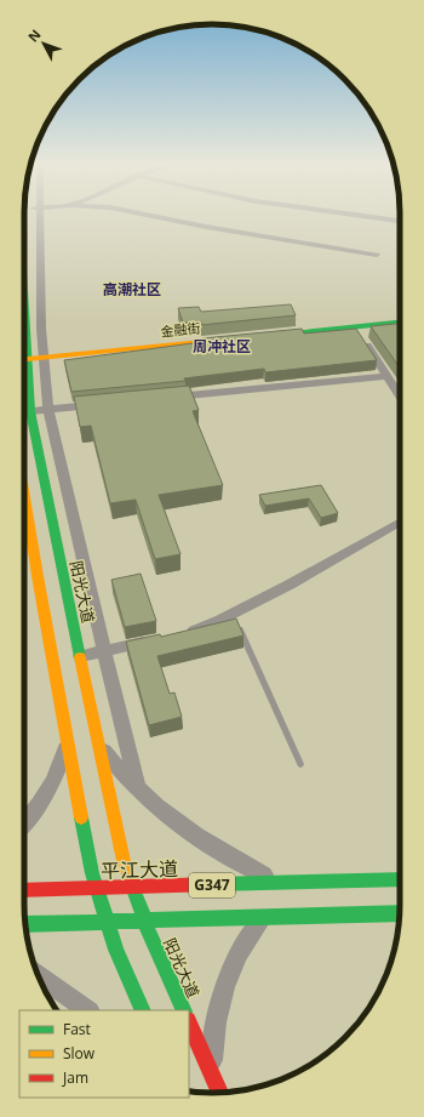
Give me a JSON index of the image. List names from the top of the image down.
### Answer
{
  "streets": {
    "main road": [
      "金融街",
      "阳光大道",
      "平江大道",
      "G347"
    ]
  },
  "crossings": [
    ["阳光大道", "平江大道"],
    ["阳光大道", "G347"]
  ],
  "districts": ["高潮社区", "周冲社区"],
  "legend": ["Fast", "Slow", "Jam"],
  "north": "top left"
}
